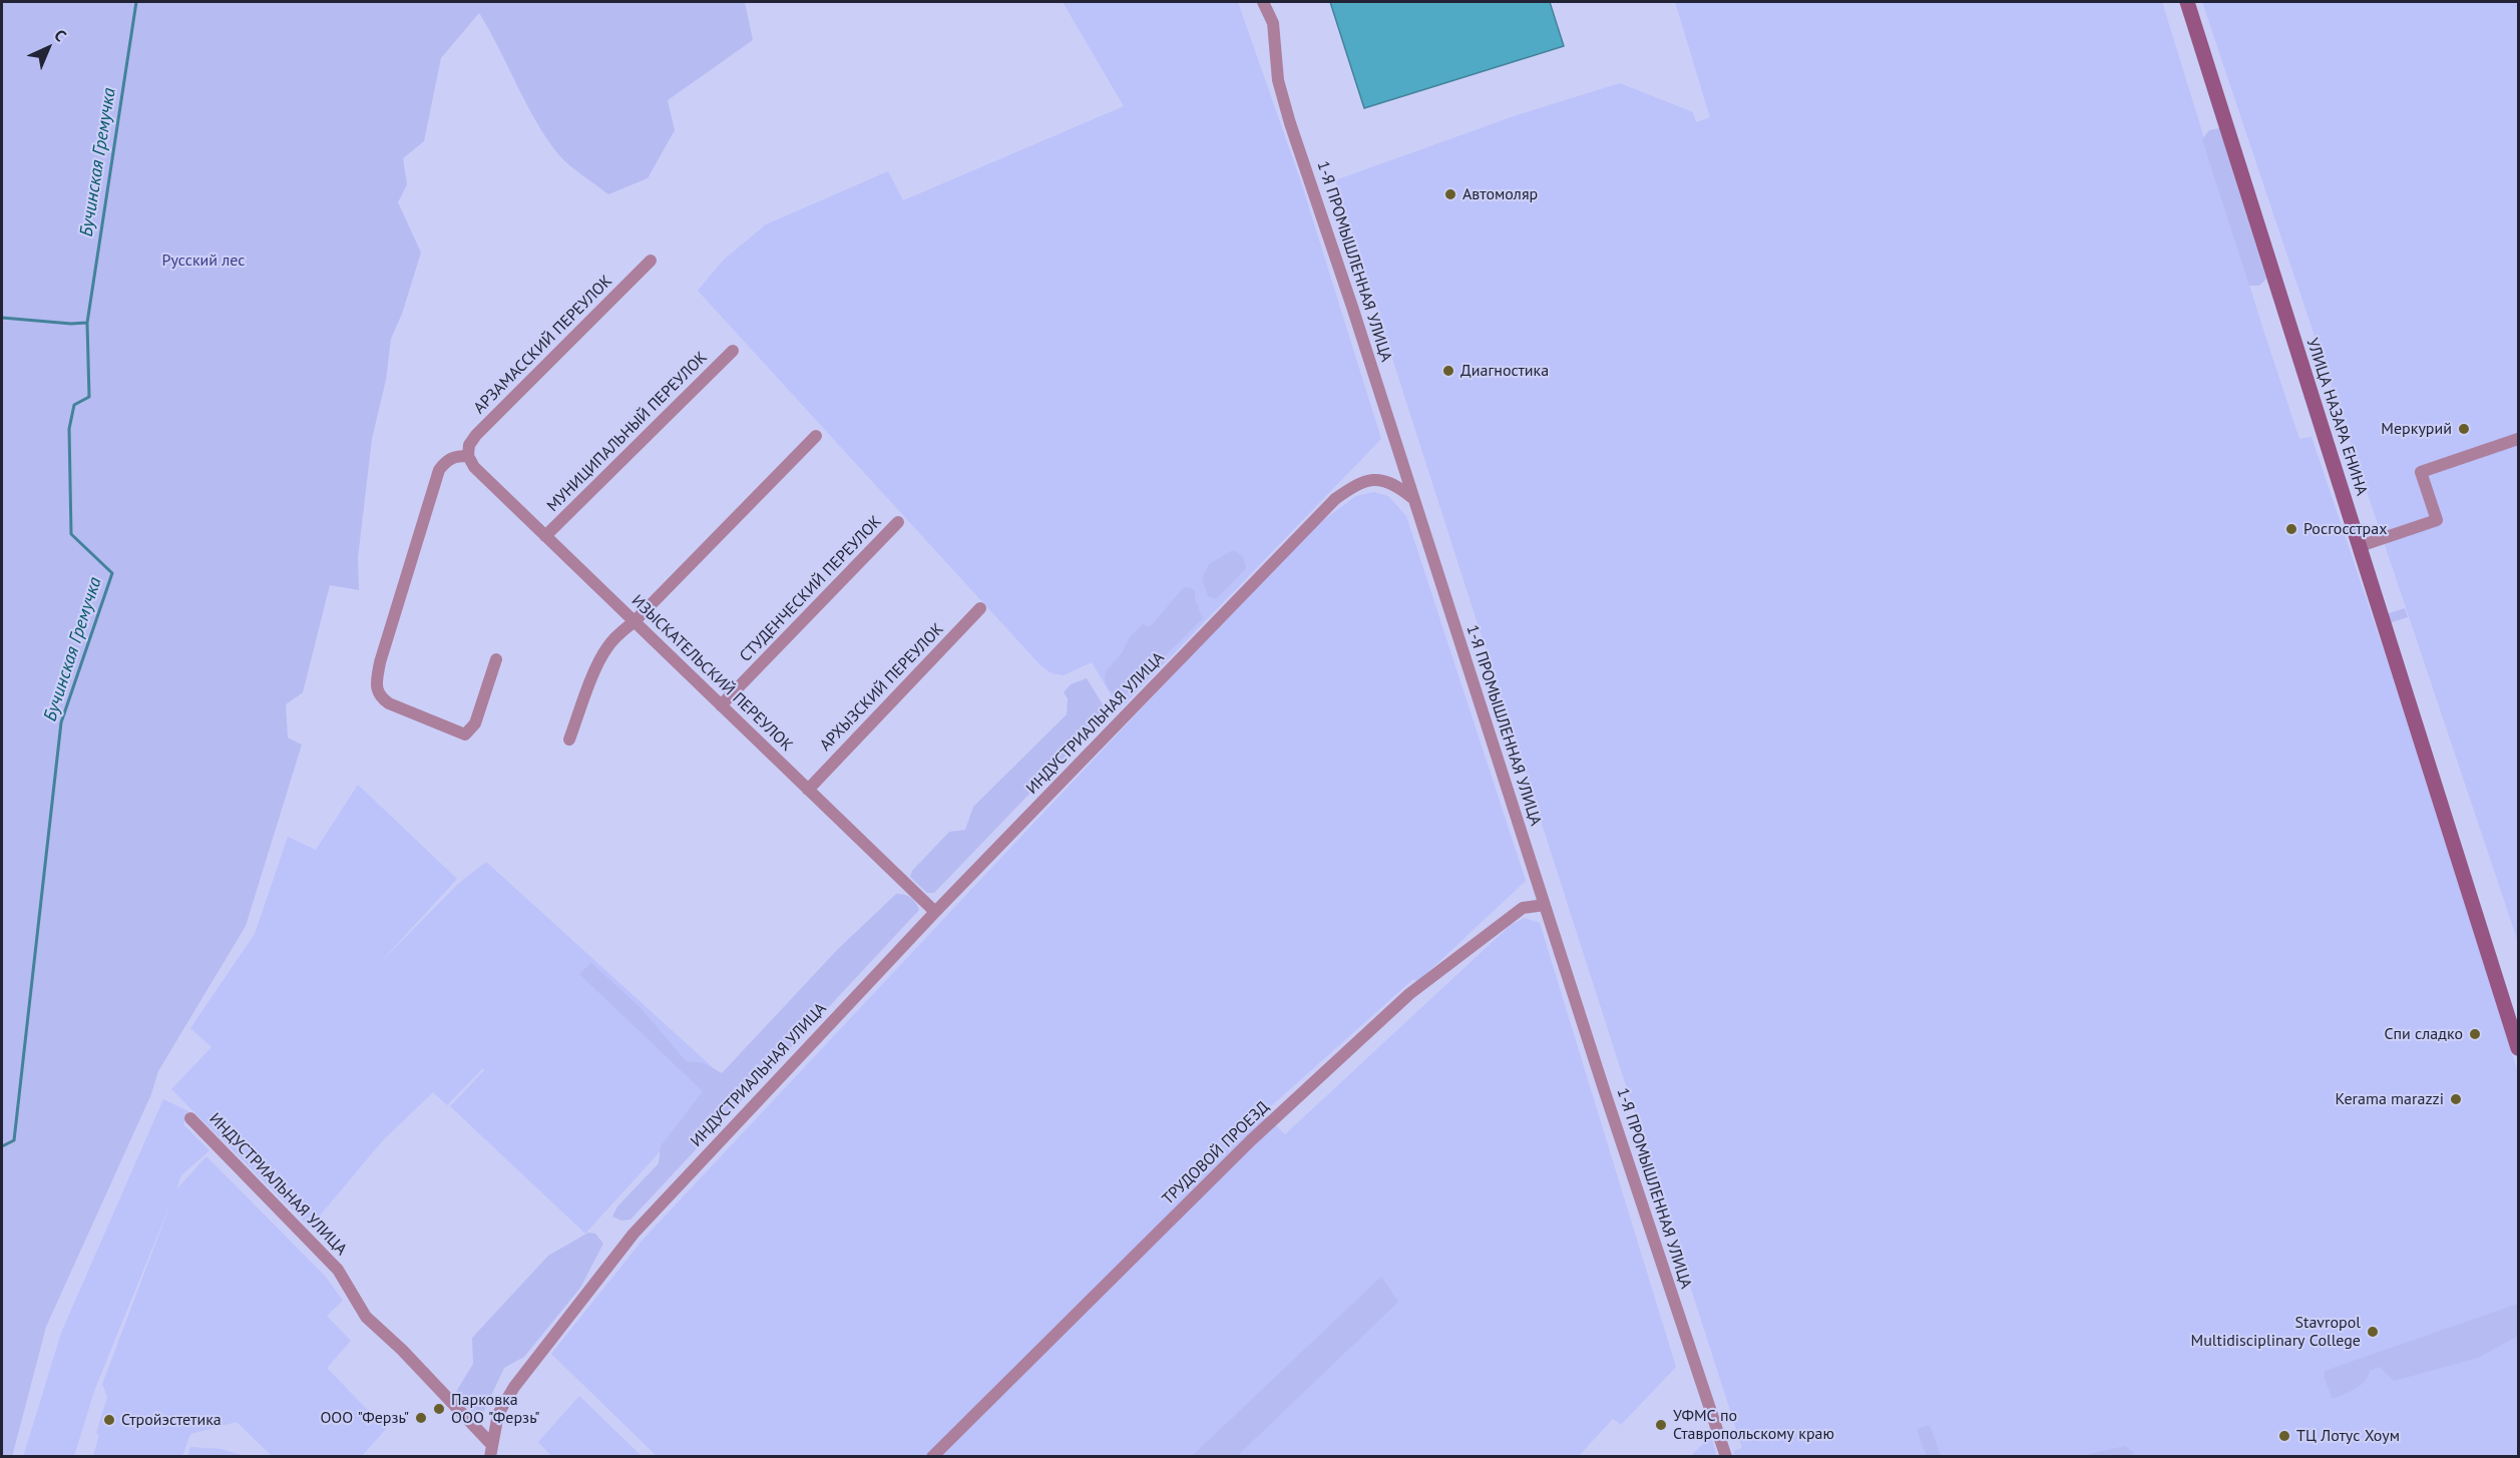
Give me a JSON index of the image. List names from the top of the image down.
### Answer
{
  "streets": {
    "main road": ["УЛИЦА НАЗАРА ЕНИНА"],
    "street": [
      "1-Я ПРОМЫШЛЕННАЯ УЛИЦА",
      "АРЗАМАССКИЙ ПЕРЕУЛОК",
      "МУНИЦИПАЛЬНЫЙ ПЕРЕУЛОК",
      "СТУДЕНЧЕСКИЙ ПЕРЕУЛОК",
      "ИЗЫСКАТЕЛЬСКИЙ ПЕРЕУЛОК",
      "АРХЫЗСКИЙ ПЕРЕУЛОК",
      "ИНДУСТРИАЛЬНАЯ УЛИЦА",
      "ТРУДОВОЙ ПРОЕЗД"
    ]
  },
  "crossings": [
    ["1-Я ПРОМЫШЛЕННАЯ УЛИЦА", "ИНДУСТРИАЛЬНАЯ УЛИЦА"],
    ["1-Я ПРОМЫШЛЕННАЯ УЛИЦА", "ТРУДОВОЙ ПРОЕЗД"],
    ["АРЗАМАССКИЙ ПЕРЕУЛОК", "ИЗЫСКАТЕЛЬСКИЙ ПЕРЕУЛОК"],
    ["МУНИЦИПАЛЬНЫЙ ПЕРЕУЛОК", "ИЗЫСКАТЕЛЬСКИЙ ПЕРЕУЛОК"],
    ["СТУДЕНЧЕСКИЙ ПЕРЕУЛОК", "ИЗЫСКАТЕЛЬСКИЙ ПЕРЕУЛОК"],
    ["ИЗЫСКАТЕЛЬСКИЙ ПЕРЕУЛОК", "АРХЫЗСКИЙ ПЕРЕУЛОК"],
    ["ИЗЫСКАТЕЛЬСКИЙ ПЕРЕУЛОК", "ИНДУСТРИАЛЬНАЯ УЛИЦА"]
  ],
  "water": ["Бучинская Гремучка"],
  "parks": ["Русский лес"],
  "places": [
    "Автомоляр",
    "Диагностика",
    "Меркурий",
    "Росгосстрах",
    "Спи сладко",
    "Kerama marazzi",
    "Stavropol Multidisciplinary College",
    "Парковка ООО \"Ферзь\"",
    "ООО \"Ферзь\"",
    "Стройэстетика",
    "УФМС по Ставропольскому краю",
    "ТЦ Лотус Хоум"
  ],
  "north": "top right"
}
